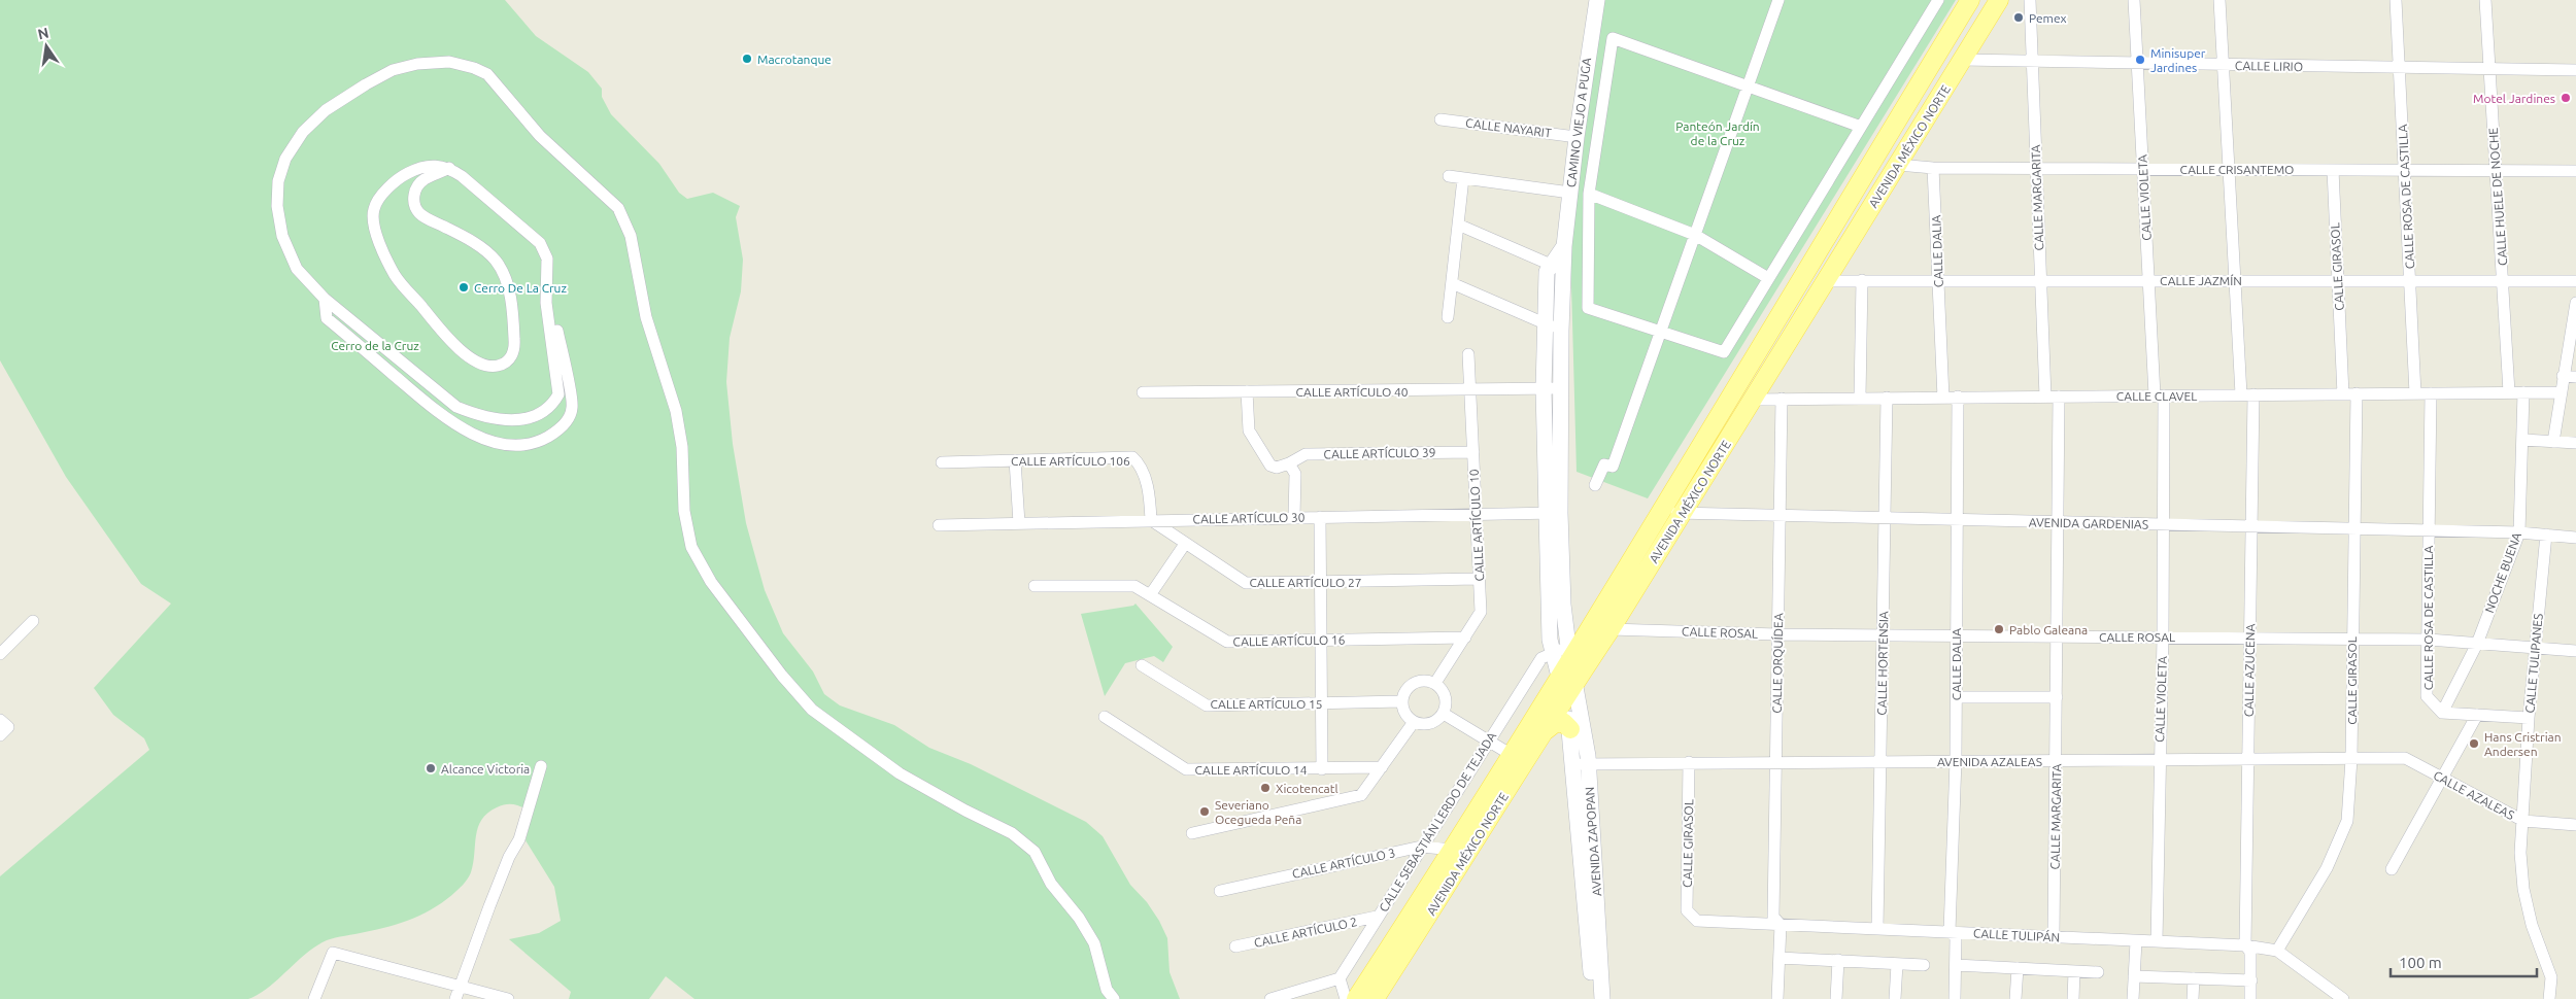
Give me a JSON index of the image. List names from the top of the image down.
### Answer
{
  "streets": {
    "main road": ["AVENIDA MÉXICO NORTE"],
    "street": [
      "CALLE LIRIO",
      "CAMINO VIEJO A PUGA",
      "CALLE NAYARIT",
      "CALLE CRISANTEMO",
      "CALLE ROSA DE CASTILLA",
      "CALLE HUELE DE NOCHE",
      "CALLE MARGARITA",
      "CALLE VIOLETA",
      "CALLE DALIA",
      "CALLE GIRASOL",
      "CALLE JAZMÍN",
      "CALLE ARTÍCULO 40",
      "CALLE CLAVEL",
      "CALLE ARTÍCULO 39",
      "CALLE ARTÍCULO 106",
      "CALLE ARTÍCULO 30",
      "AVENIDA GARDENIAS",
      "CALLE ARTÍCULO 10",
      "NOCHE BUENA",
      "CALLE ARTÍCULO 27",
      "CALLE ROSAL",
      "CALLE ARTÍCULO 16",
      "CALLE ORQUÍDEA",
      "CALLE HORTENSIA",
      "CALLE TULIPANES",
      "CALLE AZUCENA",
      "CALLE ARTÍCULO 15",
      "AVENIDA AZALEAS",
      "CALLE ARTÍCULO 14",
      "CALLE AZALEAS",
      "CALLE SEBASTIÁN LERDO DE TEJADA",
      "AVENIDA ZAPOPAN",
      "CALLE ARTÍCULO 3",
      "CALLE ARTÍCULO 2",
      "CALLE TULIPÁN"
    ]
  },
  "crossings": [
    ["CALLE LIRIO", "AVENIDA MÉXICO NORTE"],
    ["CALLE LIRIO", "CALLE ROSA DE CASTILLA"],
    ["CALLE LIRIO", "CALLE HUELE DE NOCHE"],
    ["CALLE LIRIO", "CALLE MARGARITA"],
    ["CALLE LIRIO", "CALLE VIOLETA"],
    ["CAMINO VIEJO A PUGA", "CALLE NAYARIT"],
    ["AVENIDA MÉXICO NORTE", "CALLE CRISANTEMO"],
    ["AVENIDA MÉXICO NORTE", "CALLE JAZMÍN"],
    ["AVENIDA MÉXICO NORTE", "CALLE CLAVEL"],
    ["AVENIDA MÉXICO NORTE", "AVENIDA GARDENIAS"],
    ["AVENIDA MÉXICO NORTE", "CALLE ROSAL"],
    ["AVENIDA MÉXICO NORTE", "CALLE SEBASTIÁN LERDO DE TEJADA"],
    ["AVENIDA MÉXICO NORTE", "AVENIDA ZAPOPAN"],
    ["AVENIDA MÉXICO NORTE", "CALLE ARTÍCULO 3"],
    ["CALLE CRISANTEMO", "CALLE ROSA DE CASTILLA"],
    ["CALLE CRISANTEMO", "CALLE HUELE DE NOCHE"],
    ["CALLE CRISANTEMO", "CALLE MARGARITA"],
    ["CALLE CRISANTEMO", "CALLE VIOLETA"],
    ["CALLE CRISANTEMO", "CALLE DALIA"],
    ["CALLE CRISANTEMO", "CALLE GIRASOL"],
    ["CALLE ROSA DE CASTILLA", "CALLE JAZMÍN"],
    ["CALLE ROSA DE CASTILLA", "CALLE CLAVEL"],
    ["CALLE ROSA DE CASTILLA", "AVENIDA GARDENIAS"],
    ["CALLE ROSA DE CASTILLA", "NOCHE BUENA"],
    ["CALLE ROSA DE CASTILLA", "CALLE ROSAL"],
    ["CALLE HUELE DE NOCHE", "CALLE JAZMÍN"],
    ["CALLE HUELE DE NOCHE", "CALLE CLAVEL"],
    ["CALLE MARGARITA", "CALLE JAZMÍN"],
    ["CALLE MARGARITA", "CALLE CLAVEL"],
    ["CALLE MARGARITA", "AVENIDA GARDENIAS"],
    ["CALLE MARGARITA", "CALLE ROSAL"],
    ["CALLE MARGARITA", "AVENIDA AZALEAS"],
    ["CALLE MARGARITA", "CALLE TULIPÁN"],
    ["CALLE VIOLETA", "CALLE JAZMÍN"],
    ["CALLE VIOLETA", "CALLE CLAVEL"],
    ["CALLE VIOLETA", "AVENIDA GARDENIAS"],
    ["CALLE VIOLETA", "CALLE ROSAL"],
    ["CALLE VIOLETA", "AVENIDA AZALEAS"],
    ["CALLE VIOLETA", "CALLE TULIPÁN"],
    ["CALLE DALIA", "CALLE JAZMÍN"],
    ["CALLE DALIA", "CALLE CLAVEL"],
    ["CALLE DALIA", "AVENIDA GARDENIAS"],
    ["CALLE DALIA", "CALLE ROSAL"],
    ["CALLE DALIA", "AVENIDA AZALEAS"],
    ["CALLE DALIA", "CALLE TULIPÁN"],
    ["CALLE GIRASOL", "CALLE JAZMÍN"],
    ["CALLE GIRASOL", "CALLE CLAVEL"],
    ["CALLE GIRASOL", "AVENIDA GARDENIAS"],
    ["CALLE GIRASOL", "CALLE ROSAL"],
    ["CALLE GIRASOL", "AVENIDA AZALEAS"],
    ["CALLE GIRASOL", "CALLE TULIPÁN"],
    ["CALLE ARTÍCULO 40", "CALLE ARTÍCULO 10"],
    ["CALLE CLAVEL", "NOCHE BUENA"],
    ["CALLE CLAVEL", "CALLE ORQUÍDEA"],
    ["CALLE CLAVEL", "CALLE HORTENSIA"],
    ["CALLE CLAVEL", "CALLE AZUCENA"],
    ["CALLE ARTÍCULO 39", "CALLE ARTÍCULO 10"],
    ["CALLE ARTÍCULO 106", "CALLE ARTÍCULO 30"],
    ["CALLE ARTÍCULO 106", "CALLE ARTÍCULO 27"],
    ["CALLE ARTÍCULO 30", "CALLE ARTÍCULO 10"],
    ["CALLE ARTÍCULO 30", "CALLE ARTÍCULO 27"],
    ["AVENIDA GARDENIAS", "NOCHE BUENA"],
    ["AVENIDA GARDENIAS", "CALLE ORQUÍDEA"],
    ["AVENIDA GARDENIAS", "CALLE HORTENSIA"],
    ["AVENIDA GARDENIAS", "CALLE TULIPANES"],
    ["AVENIDA GARDENIAS", "CALLE AZUCENA"],
    ["CALLE ARTÍCULO 10", "CALLE ARTÍCULO 27"],
    ["CALLE ARTÍCULO 10", "CALLE ARTÍCULO 16"],
    ["CALLE ARTÍCULO 10", "CALLE ARTÍCULO 15"],
    ["NOCHE BUENA", "CALLE ROSAL"],
    ["CALLE ROSAL", "CALLE ORQUÍDEA"],
    ["CALLE ROSAL", "CALLE HORTENSIA"],
    ["CALLE ROSAL", "CALLE TULIPANES"],
    ["CALLE ROSAL", "CALLE AZUCENA"],
    ["CALLE ORQUÍDEA", "AVENIDA AZALEAS"],
    ["CALLE ORQUÍDEA", "CALLE TULIPÁN"],
    ["CALLE HORTENSIA", "AVENIDA AZALEAS"],
    ["CALLE HORTENSIA", "CALLE TULIPÁN"],
    ["CALLE TULIPANES", "CALLE AZALEAS"],
    ["CALLE AZUCENA", "AVENIDA AZALEAS"],
    ["CALLE AZUCENA", "CALLE TULIPÁN"],
    ["AVENIDA AZALEAS", "CALLE AZALEAS"],
    ["AVENIDA AZALEAS", "AVENIDA ZAPOPAN"],
    ["CALLE SEBASTIÁN LERDO DE TEJADA", "CALLE ARTÍCULO 3"],
    ["CALLE SEBASTIÁN LERDO DE TEJADA", "CALLE ARTÍCULO 2"]
  ],
  "parks": ["Panteón Jardín de la Cruz", "Cerro de la Cruz"],
  "places": [
    "Pemex",
    "Macrotanque",
    "Minisuper Jardines",
    "Motel Jardines",
    "Cerro De La Cruz",
    "Pablo Galeana",
    "Hans Cristrian Andersen",
    "Alcance Victoria",
    "Xicotencatl",
    "Severiano Ocegueda Peña"
  ],
  "scale_bar": "100 m",
  "north": "top"
}
